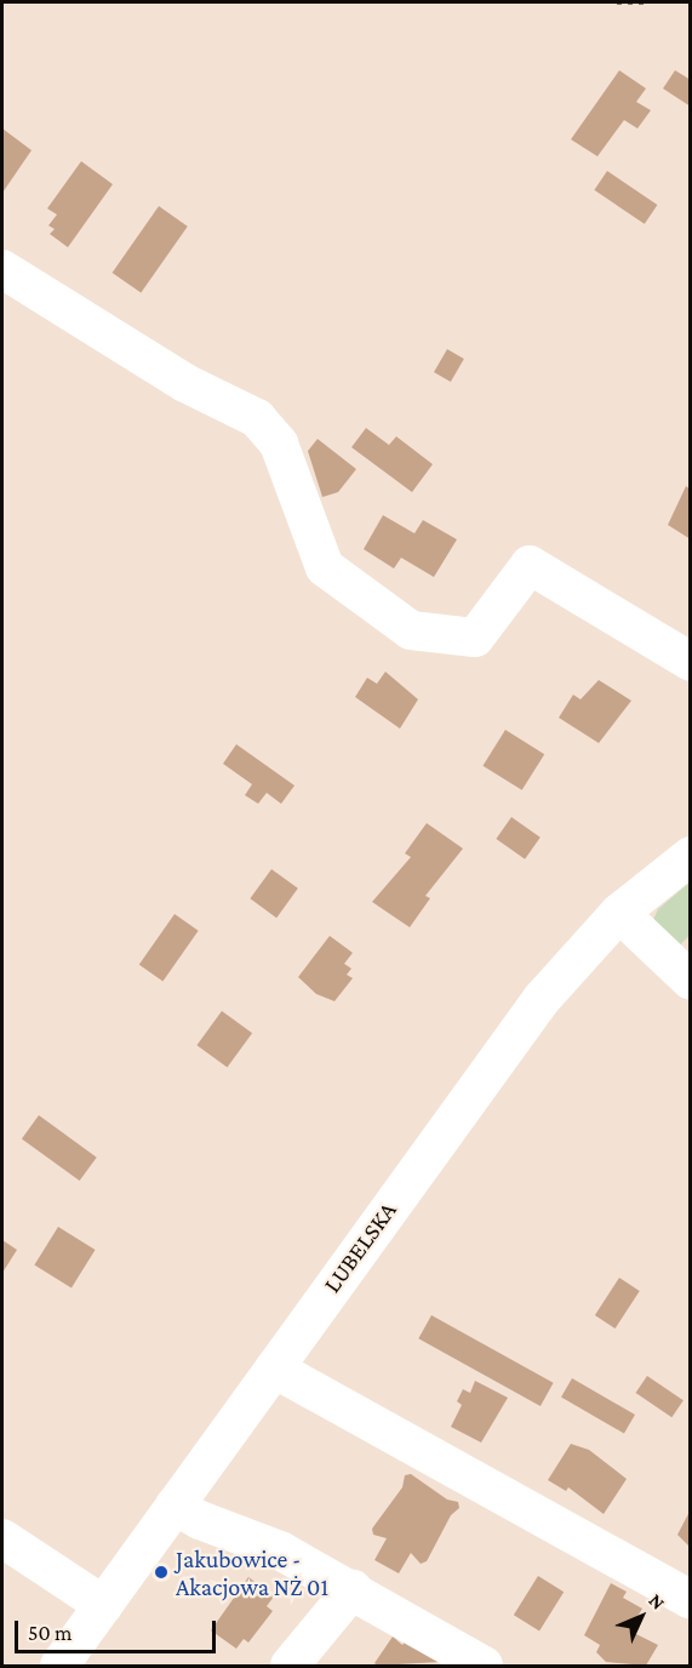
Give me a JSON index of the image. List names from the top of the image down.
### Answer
{
  "streets": {
    "street": ["LUBELSKA"]
  },
  "places": ["Jakubowice - Akacjowa NŻ 01"],
  "scale_bar": "50 m",
  "north": "top right"
}
